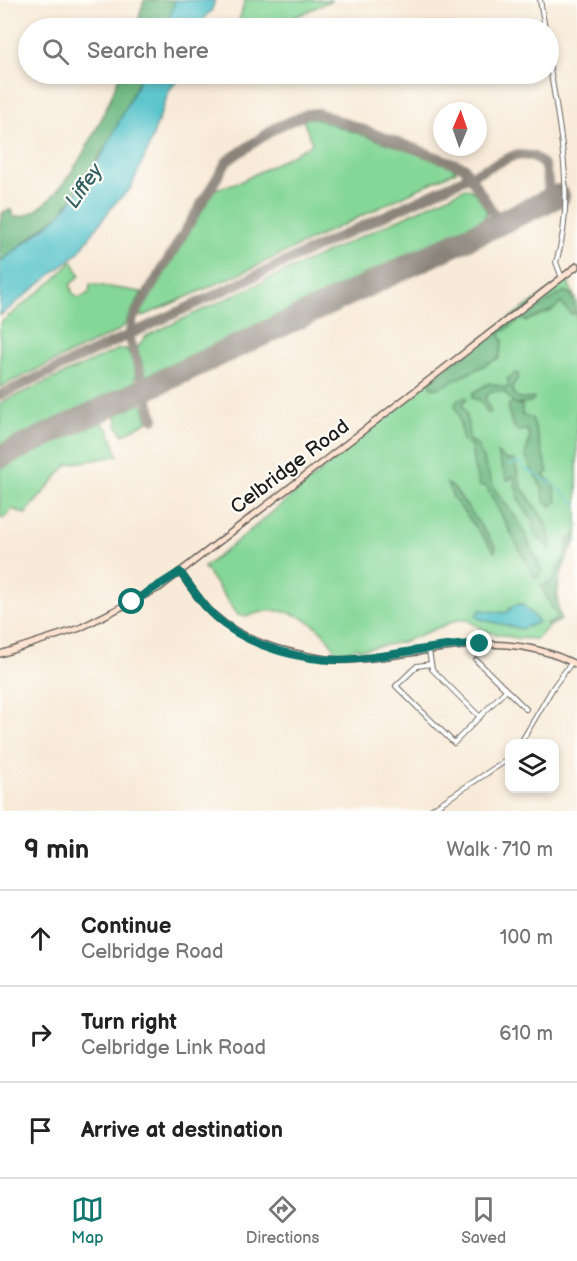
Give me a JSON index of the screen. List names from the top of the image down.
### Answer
{
  "streets": {
    "main road": ["Celbridge Road"]
  },
  "water": ["Liffey"],
  "north": "top",
  "page": {
    "search": "Search here",
    "heading": ["9 min", "Walk · 710 m"],
    "list": [
      ["Continue", "Celbridge Road", "100 m"],
      ["Turn right", "Celbridge Link Road", "610 m"],
      "Arrive at destination"
    ],
    "nav": ["Map", "Directions", "Saved"]
  }
}
